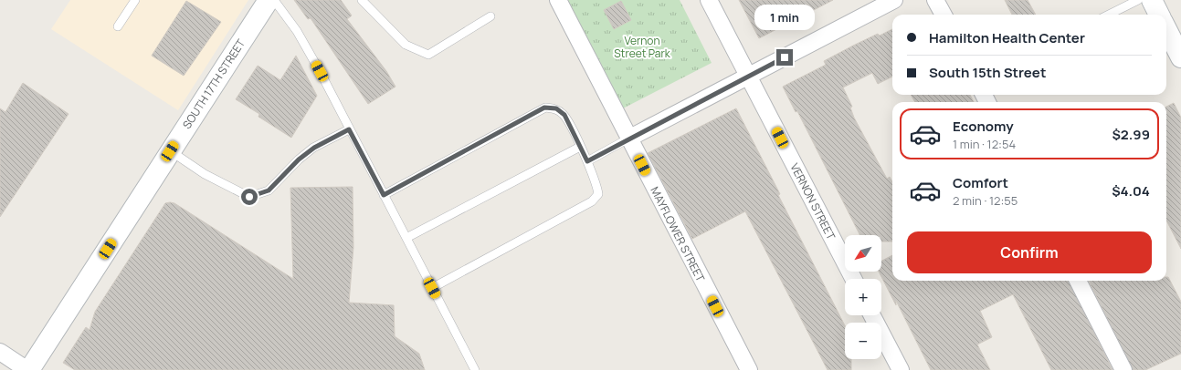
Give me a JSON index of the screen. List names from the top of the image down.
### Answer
{
  "streets": {
    "main road": ["SOUTH 17TH STREET"],
    "street": ["VERNON STREET", "MAYFLOWER STREET"]
  },
  "parks": ["Vernon Street Park"],
  "north": "bottom left",
  "page": {
    "bubble": "1 min",
    "banner": ["Hamilton Health Center", "South 15th Street"],
    "list": [
      {
        "name": "Economy",
        "note": "1 min · 12:54",
        "value": "$2.99"
      },
      {
        "name": "Comfort",
        "note": "2 min · 12:55",
        "value": "$4.04"
      }
    ],
    "buttons": "Confirm",
    "map_buttons": ["+", "−"]
  }
}
